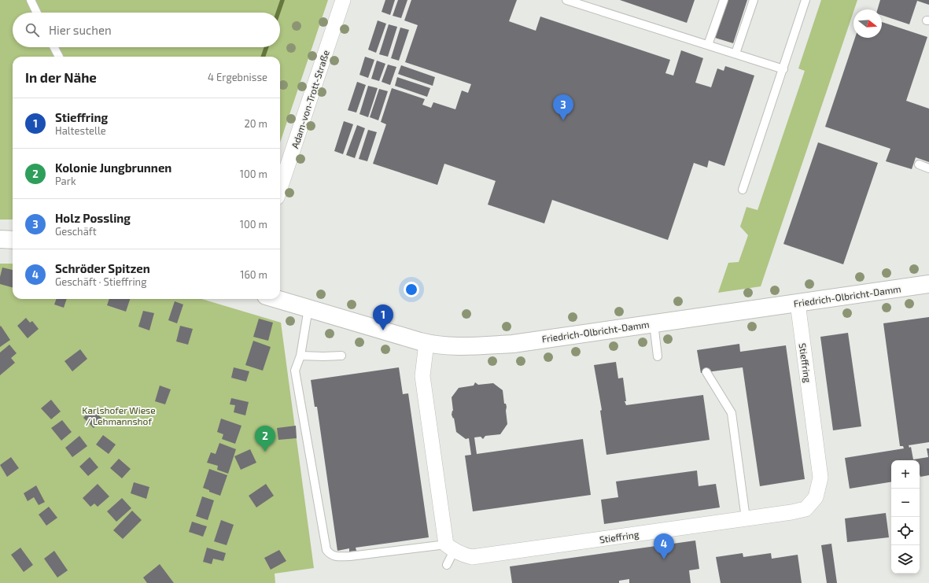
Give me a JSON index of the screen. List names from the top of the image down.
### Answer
{
  "streets": {
    "street": ["Adam-von-Trott-Straße", "Friedrich-Olbricht-Damm", "Stieffring"]
  },
  "crossings": [
    ["Friedrich-Olbricht-Damm", "Stieffring"]
  ],
  "parks": ["Karlshofer Wiese / Lehmannshof"],
  "north": "right",
  "page": {
    "search": "Hier suchen",
    "heading": ["In der Nähe", "4 Ergebnisse"],
    "pins": [
      "3",
      "1",
      "2",
      "4"
    ],
    "list": [
      {
        "mark": "1",
        "name": "Stieffring",
        "note": "Haltestelle",
        "value": "20 m"
      },
      {
        "mark": "2",
        "name": "Kolonie Jungbrunnen",
        "note": "Park",
        "value": "100 m"
      },
      {
        "mark": "3",
        "name": "Holz Possling",
        "note": "Geschäft",
        "value": "100 m"
      },
      {
        "mark": "4",
        "name": "Schröder Spitzen",
        "note": "Geschäft · Stieffring",
        "value": "160 m"
      }
    ],
    "map_buttons": ["+", "−"]
  }
}
